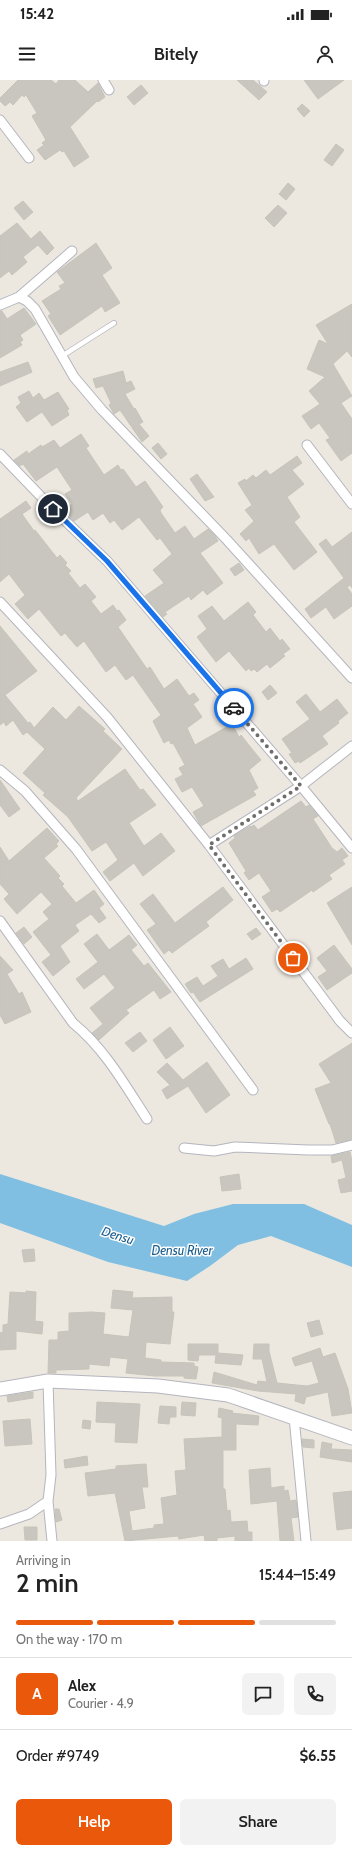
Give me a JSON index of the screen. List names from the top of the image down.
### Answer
{
  "water": ["Densu", "Densu River"],
  "page": {
    "status": "15:42",
    "header": "Bitely",
    "heading": ["2 min", "Arriving in", "15:44–15:49"],
    "panel": [
      "Alex",
      "Courier · 4.9",
      "Order #9749",
      "$6.55"
    ],
    "bar": "On the way · 170 m",
    "round": "A",
    "buttons": ["Help", "Share"]
  }
}
